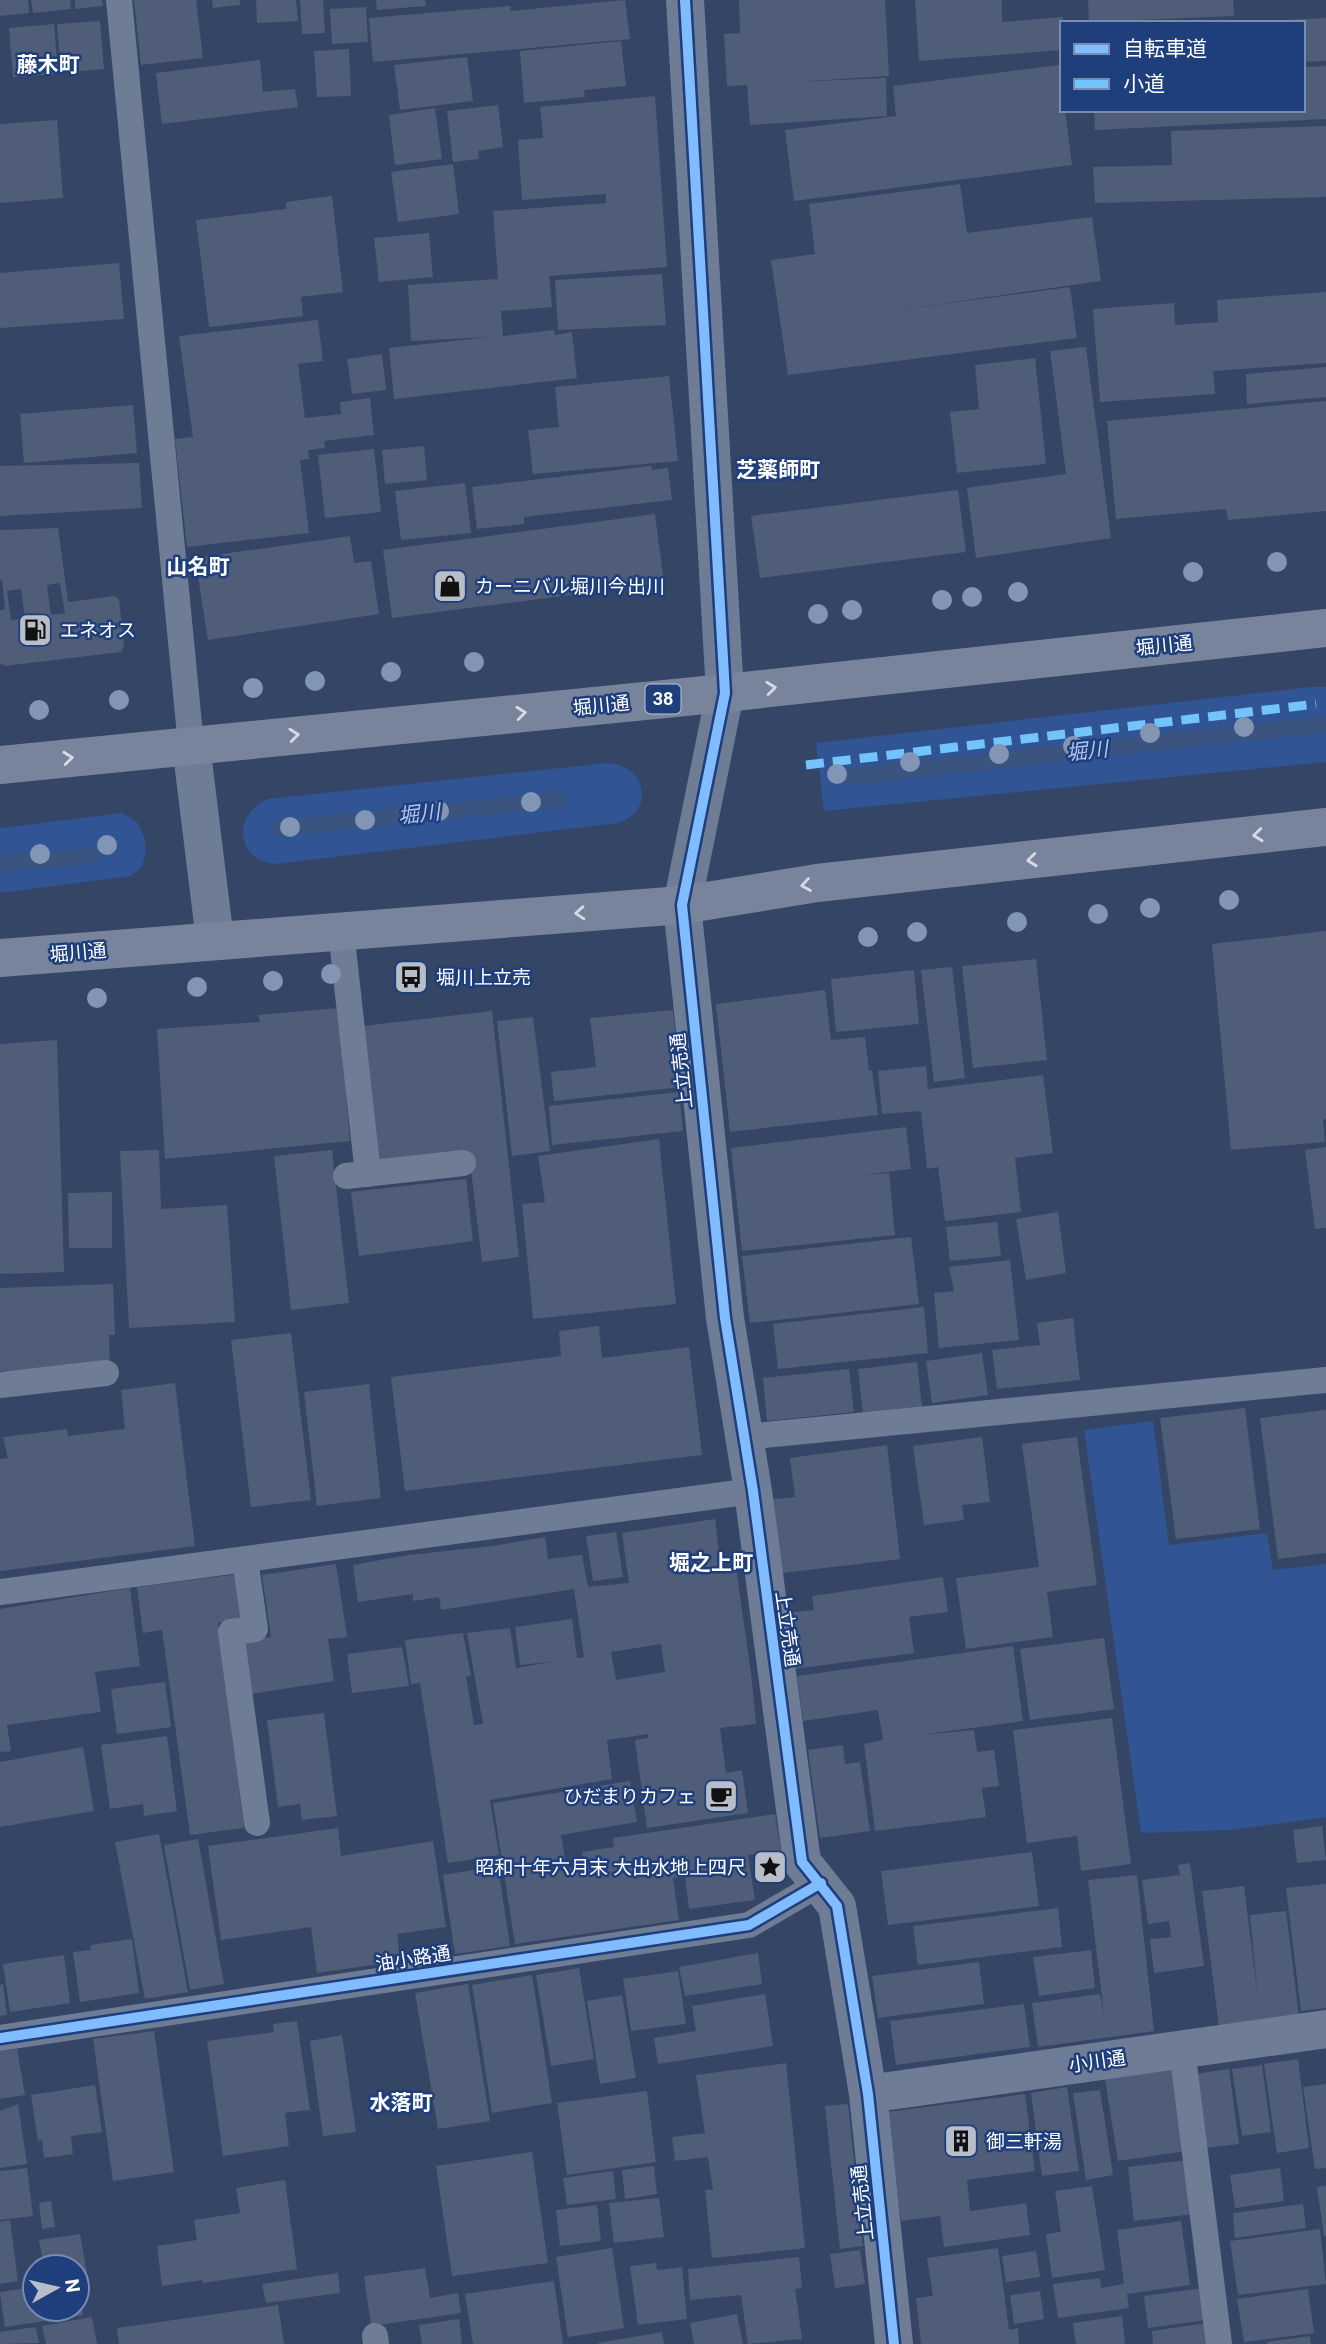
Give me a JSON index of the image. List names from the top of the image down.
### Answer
{
  "streets": {
    "main road": ["堀川通", "38"],
    "street": ["上立売通", "小川通"],
    "lane": ["油小路通"]
  },
  "crossings": [
    ["堀川通", "上立売通"],
    ["上立売通", "油小路通"],
    ["上立売通", "小川通"]
  ],
  "districts": [
    "藤木町",
    "芝薬師町",
    "山名町",
    "堀之上町",
    "水落町"
  ],
  "water": ["堀川"],
  "places": {
    "shop": ["カーニバル堀川今出川"],
    "fuel station": ["エネオス"],
    "bus stop": ["堀川上立売"],
    "cafe": ["ひだまりカフェ"],
    "place": ["昭和十年六月末 大出水地上四尺"],
    "building": ["御三軒湯"]
  },
  "legend": ["自転車道", "小道"],
  "north": "right"
}
